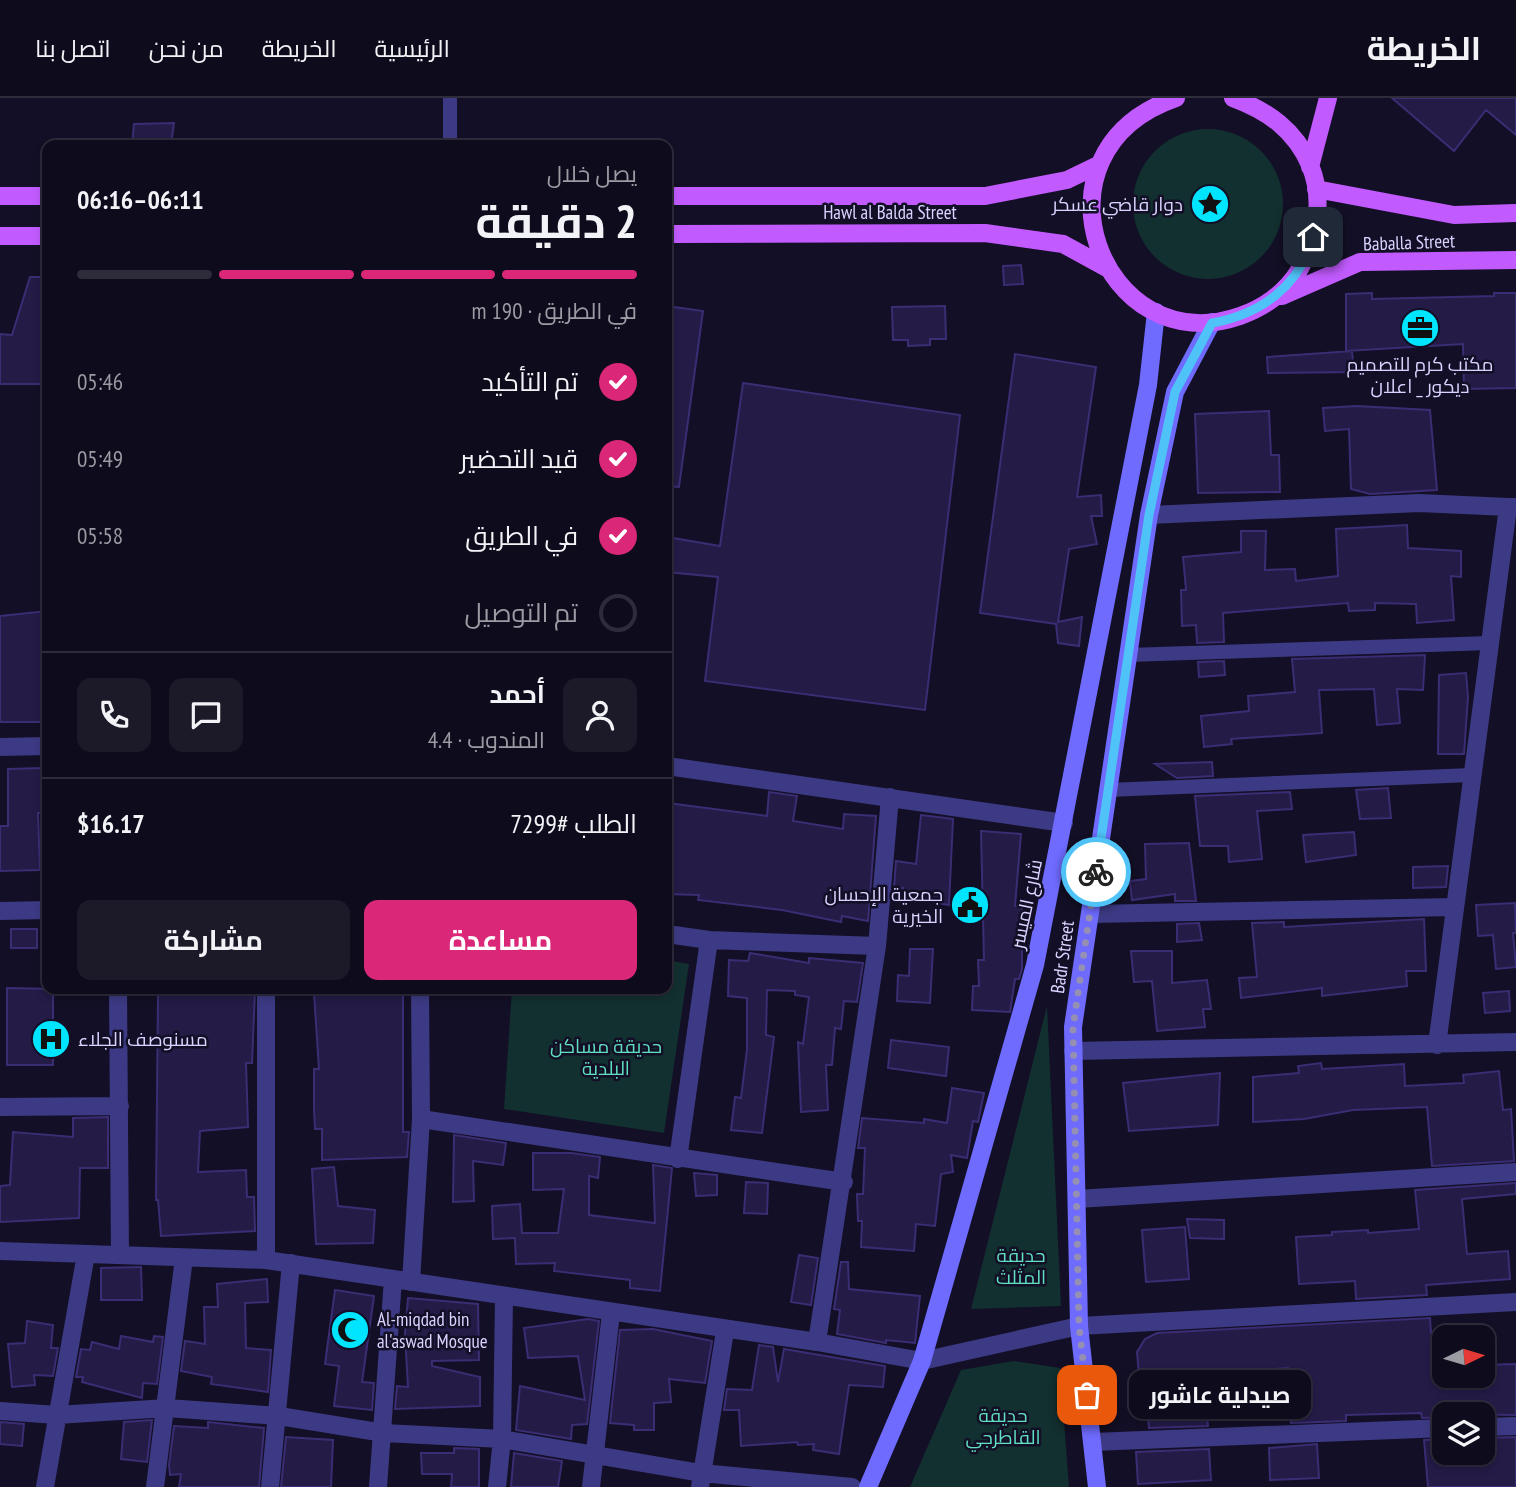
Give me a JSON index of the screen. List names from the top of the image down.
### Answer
{
  "streets": {
    "main road": [
      "Hawl al Balda Street",
      "Baballa Street",
      "شارع الميسر",
      "Badr Street"
    ]
  },
  "crossings": [
    ["Baballa Street", "Badr Street"]
  ],
  "parks": ["حديقة مساكن البلدية", "حديقة المثلث", "حديقة القاطرجي"],
  "places": {
    "place": ["دوار قاضي عسكر"],
    "office": ["مكتب كرم للتصميم ديكور _ اعلان"],
    "public building": ["جمعية الإحسان الخيرية"],
    "hospital": ["مسنوصف الجلاء"],
    "mosque": ["Al-miqdad bin al'aswad Mosque"],
    "other": ["صيدلية عاشور"]
  },
  "north": "right",
  "page": {
    "header": "الخريطة",
    "nav": [
      "الرئيسية",
      "الخريطة",
      "من نحن",
      "اتصل بنا"
    ],
    "heading": ["2 دقيقة", "يصل خلال", "06:11–06:16"],
    "panel": [
      "أحمد",
      "المندوب · 4.4",
      "الطلب #7299",
      "$16.17"
    ],
    "bar": "في الطريق · 190 m",
    "list": [
      ["تم التأكيد", "05:46"],
      ["قيد التحضير", "05:49"],
      ["في الطريق", "05:58"],
      "تم التوصيل"
    ],
    "buttons": ["مساعدة", "مشاركة"],
    "bubble": "صيدلية عاشور"
  }
}
